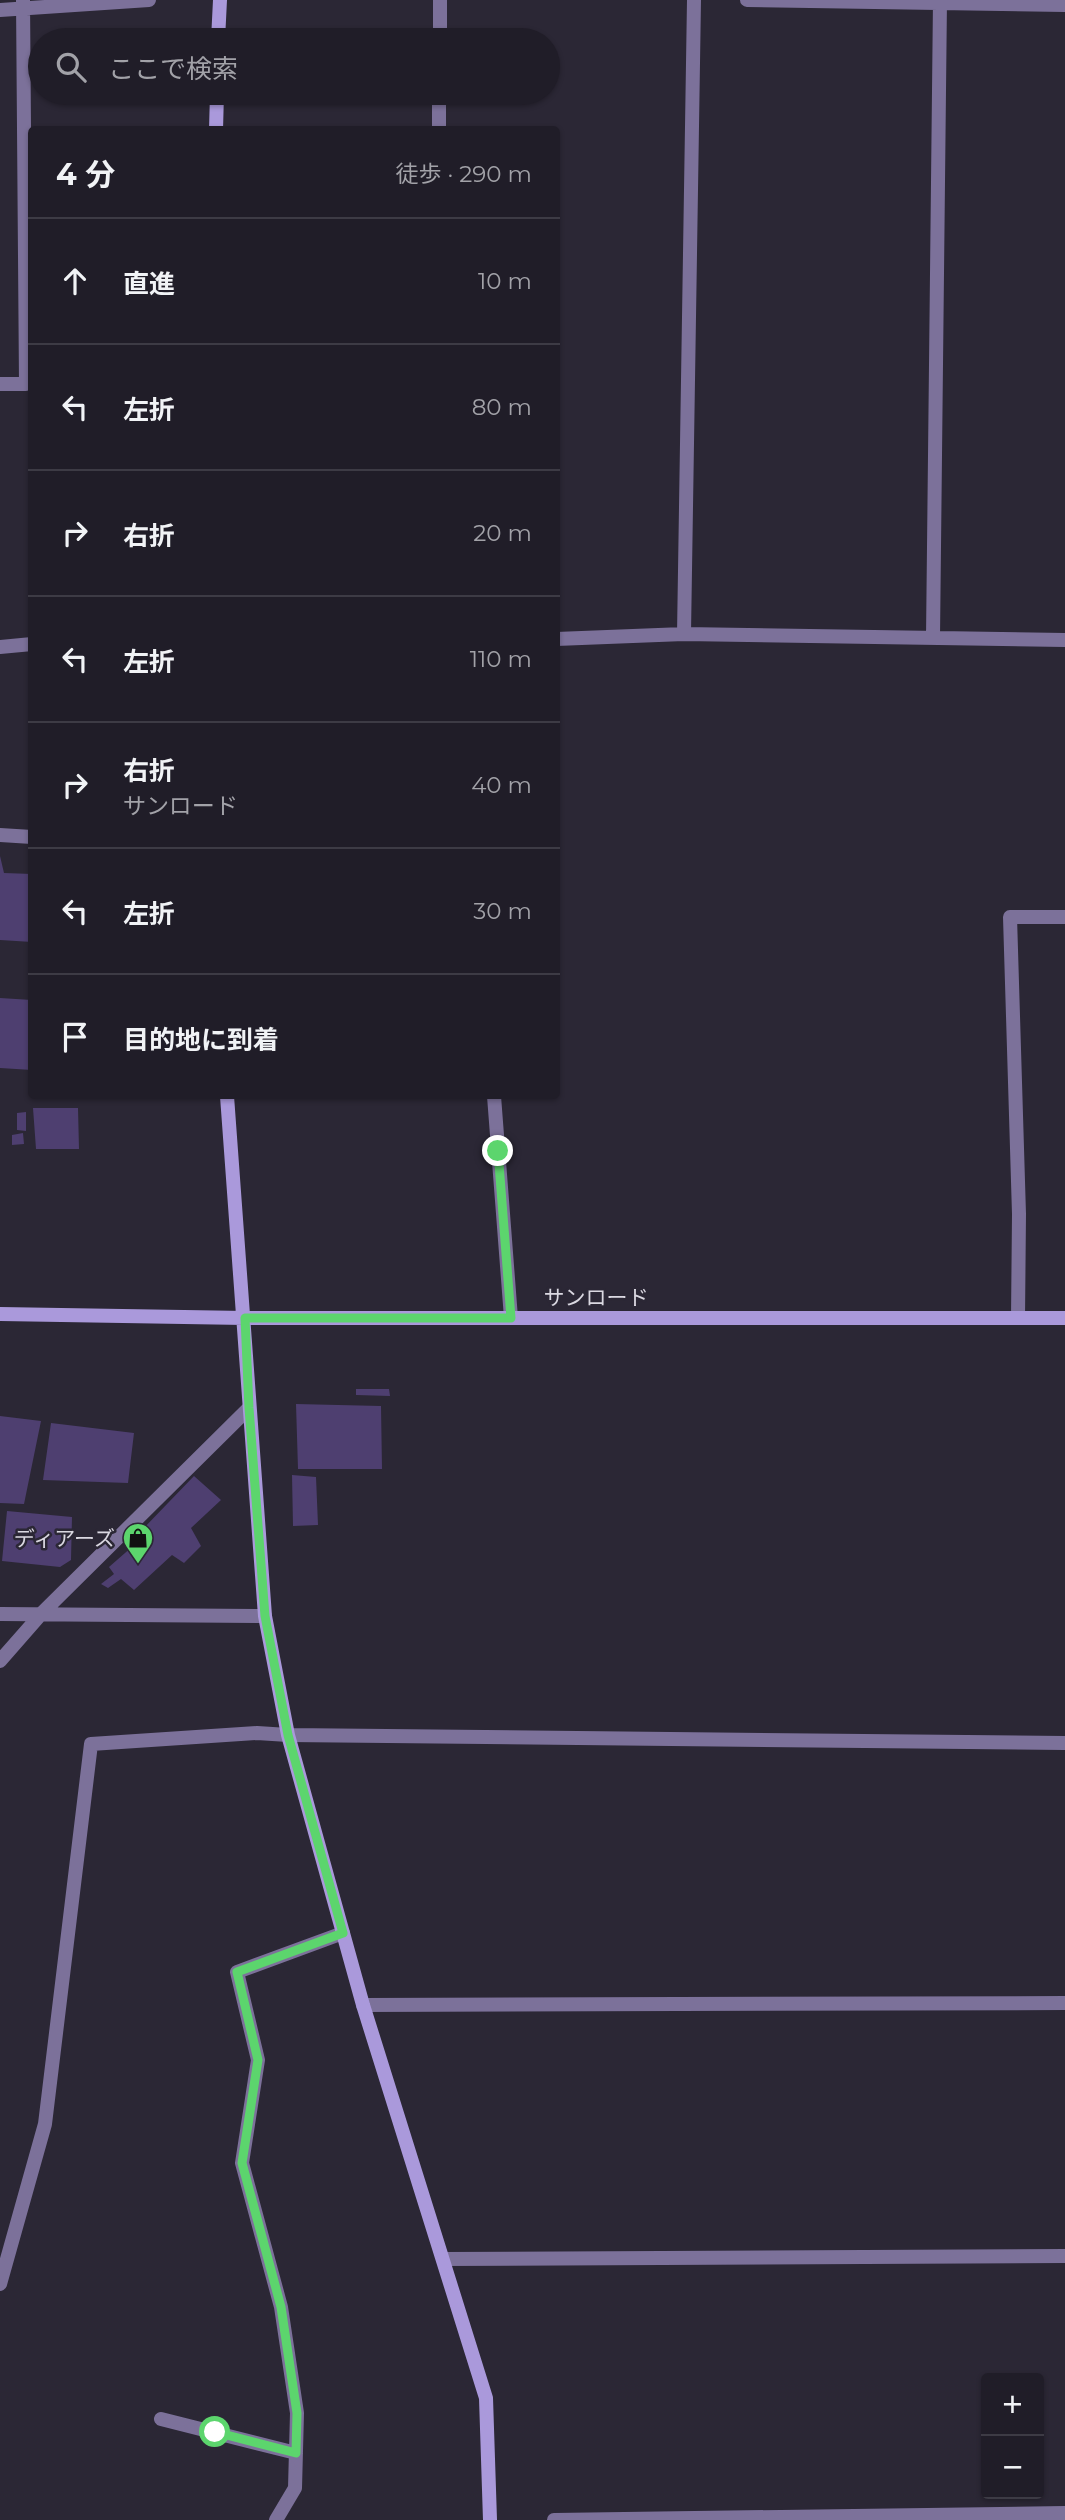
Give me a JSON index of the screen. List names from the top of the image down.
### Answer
{
  "streets": {
    "street": ["サンロード"]
  },
  "places": {
    "shop": ["ディアーズ"]
  },
  "page": {
    "search": "ここで検索",
    "heading": ["4 分", "徒歩 · 290 m"],
    "list": [
      ["直進", "10 m"],
      ["左折", "80 m"],
      ["右折", "20 m"],
      ["左折", "110 m"],
      ["右折", "サンロード", "40 m"],
      ["左折", "30 m"],
      "目的地に到着"
    ],
    "map_buttons": ["+", "−"]
  }
}
